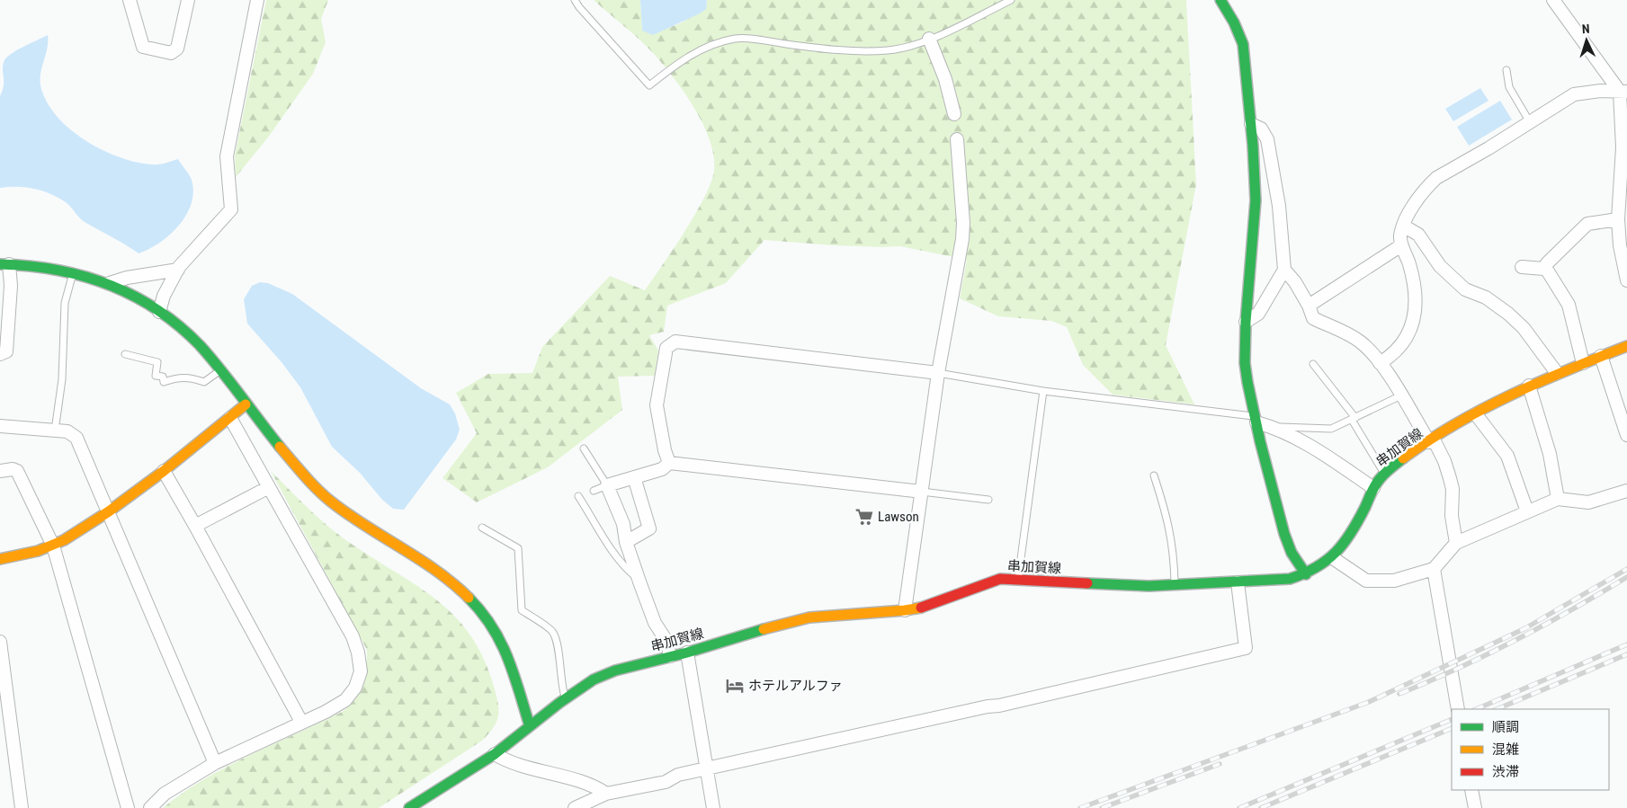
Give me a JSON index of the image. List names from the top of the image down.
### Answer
{
  "streets": {
    "street": ["串加賀線"]
  },
  "places": {
    "supermarket": ["Lawson"],
    "hotel": ["ホテルアルファ"]
  },
  "legend": ["順調", "混雑", "渋滞"],
  "north": "top"
}
